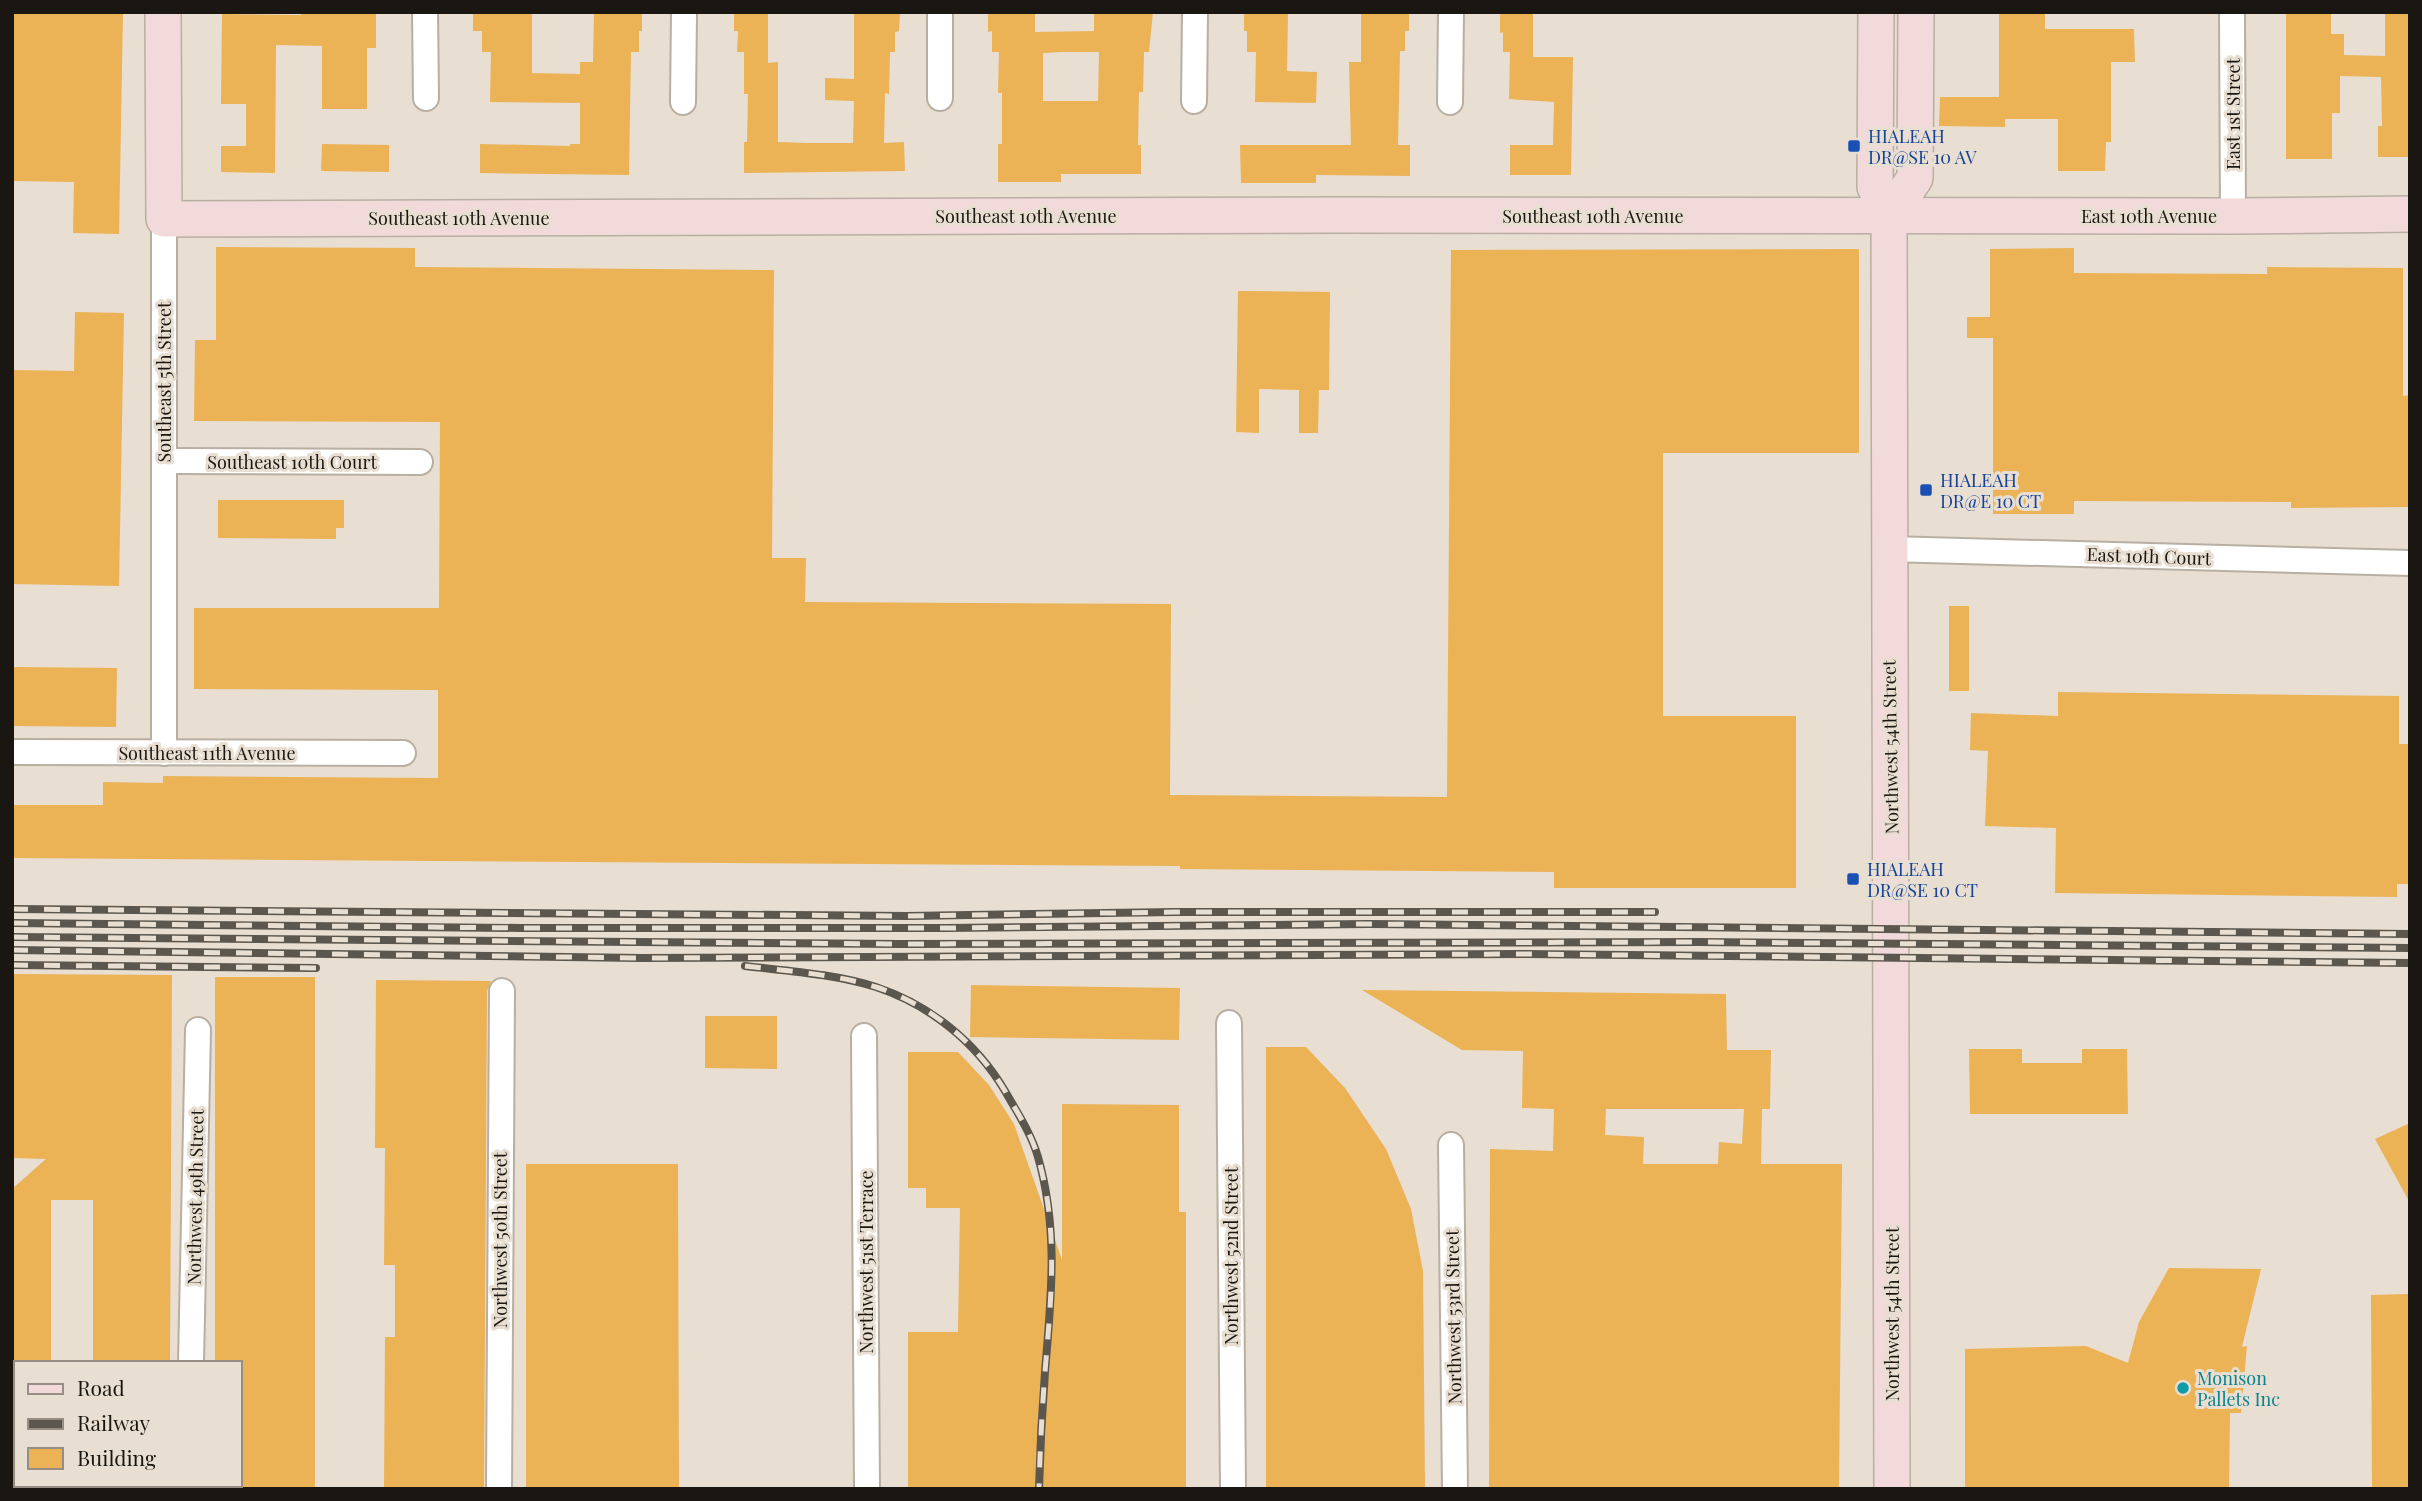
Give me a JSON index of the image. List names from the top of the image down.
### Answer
{
  "streets": {
    "street": [
      "East 1st Street",
      "Southeast 10th Avenue",
      "East 10th Avenue",
      "Southeast 5th Street",
      "Southeast 10th Court",
      "East 10th Court",
      "Northwest 54th Street",
      "Southeast 11th Avenue",
      "Northwest 49th Street",
      "Northwest 50th Street",
      "Northwest 52nd Street",
      "Northwest 51st Terrace",
      "Northwest 53rd Street"
    ]
  },
  "crossings": [
    ["East 1st Street", "East 10th Avenue"],
    ["Southeast 10th Avenue", "East 10th Avenue"],
    ["Southeast 10th Avenue", "Southeast 5th Street"],
    ["Southeast 10th Avenue", "Northwest 54th Street"],
    ["East 10th Avenue", "Northwest 54th Street"],
    ["Southeast 5th Street", "Southeast 10th Court"],
    ["Southeast 5th Street", "Southeast 11th Avenue"],
    ["East 10th Court", "Northwest 54th Street"]
  ],
  "places": {
    "transit": ["HIALEAH DR@SE 10 AV", "HIALEAH DR@E 10 CT", "HIALEAH DR@SE 10 CT"],
    "other": ["Monison Pallets Inc"]
  },
  "legend": ["Road", "Railway", "Building"]
}
